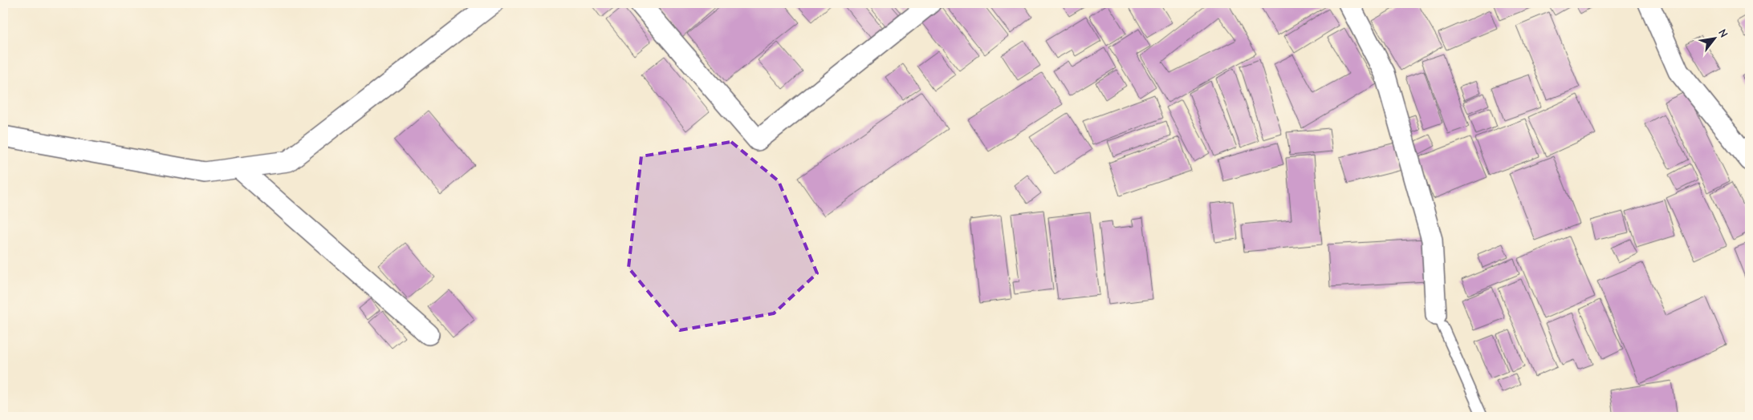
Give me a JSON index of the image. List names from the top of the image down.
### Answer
{
  "north": "top right"
}
